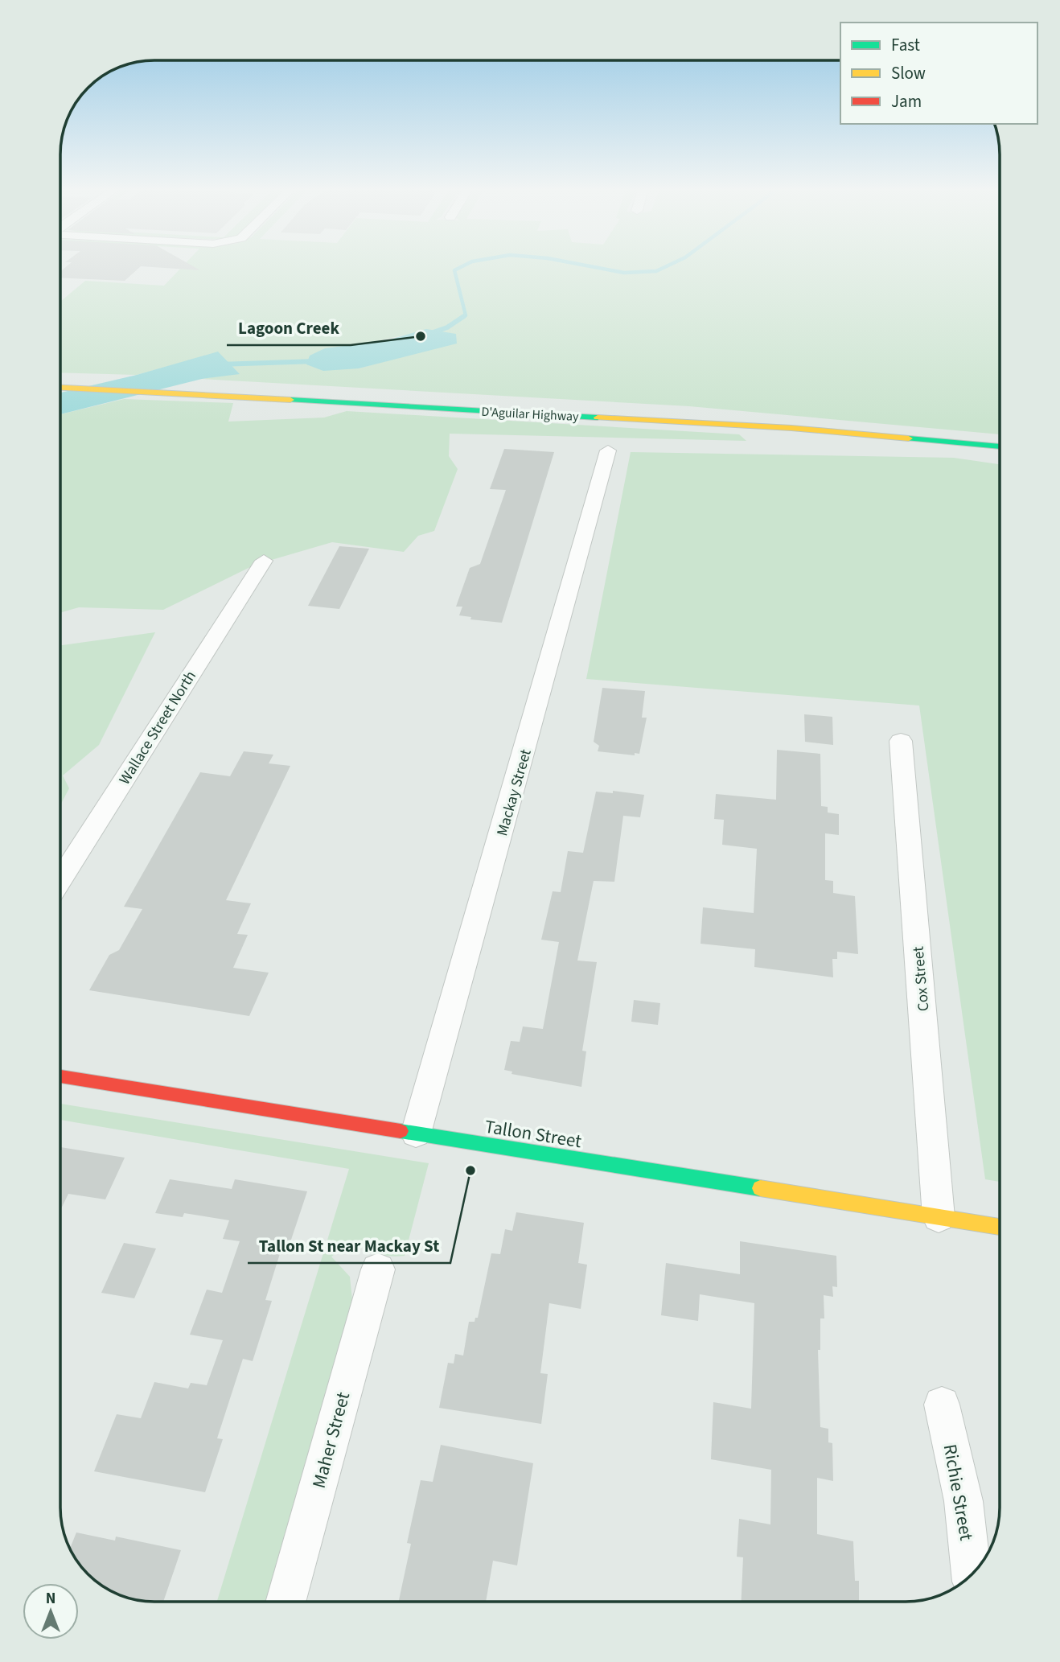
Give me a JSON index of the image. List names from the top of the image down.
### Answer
{
  "streets": {
    "main road": ["D'Aguilar Highway", "Tallon Street"],
    "street": [
      "Wallace Street North",
      "Mackay Street",
      "Cox Street",
      "Maher Street",
      "Richie Street"
    ]
  },
  "crossings": [
    ["Mackay Street", "Tallon Street"],
    ["Cox Street", "Tallon Street"]
  ],
  "places": ["Lagoon Creek", "Tallon St near Mackay St"],
  "legend": ["Fast", "Slow", "Jam"],
  "north": "top"
}
